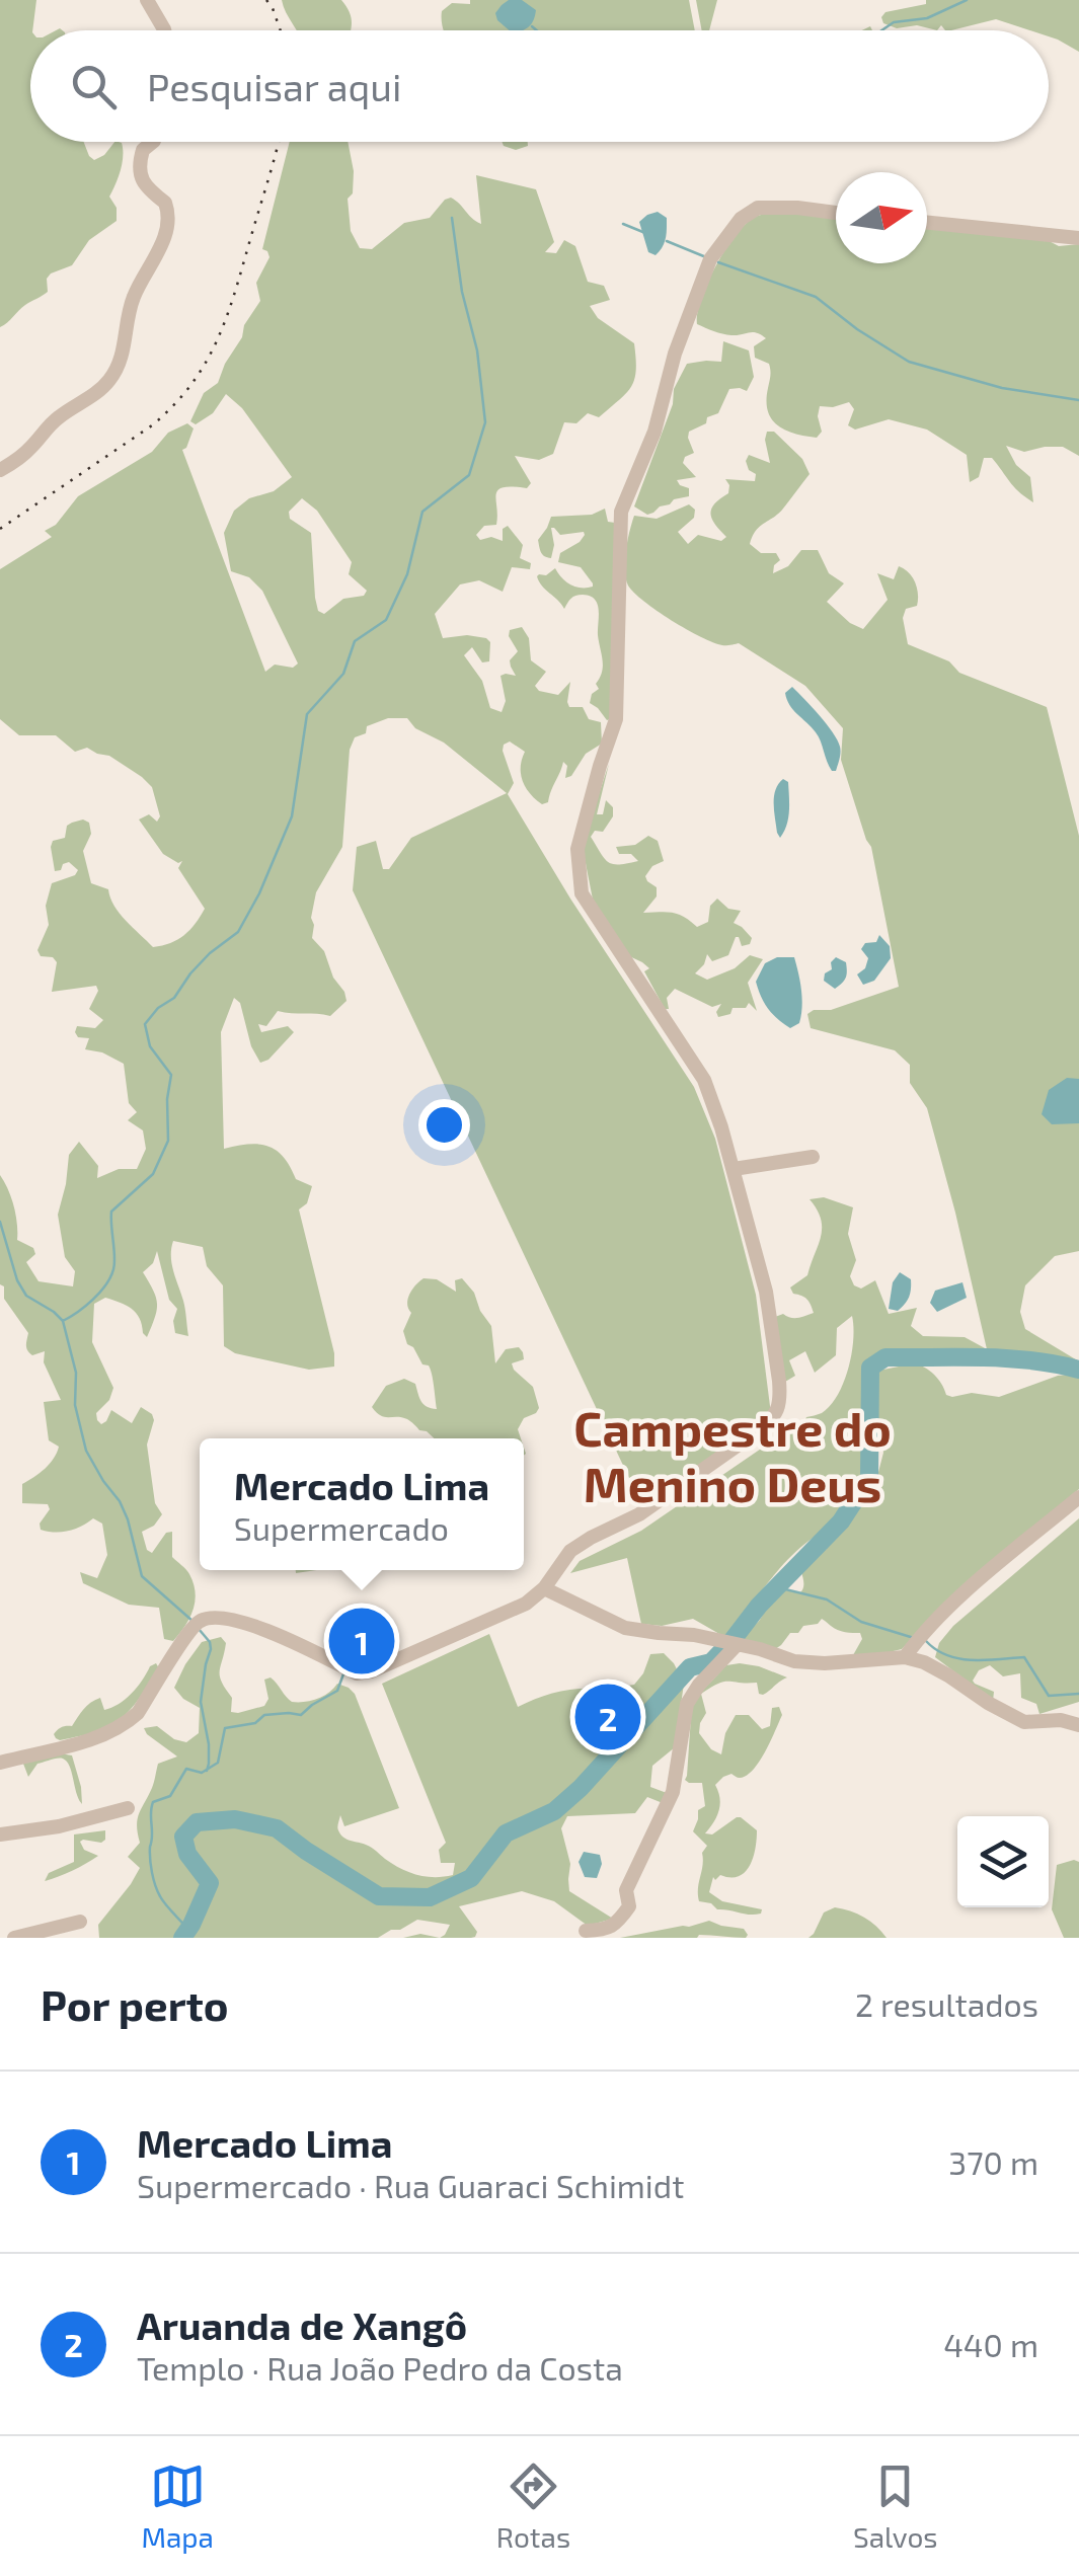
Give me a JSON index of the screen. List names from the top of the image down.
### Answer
{
  "districts": ["Campestre do Menino Deus"],
  "north": "right",
  "page": {
    "search": "Pesquisar aqui",
    "popup": ["Mercado Lima", "Supermercado"],
    "pins": ["1", "2"],
    "heading": ["Por perto", "2 resultados"],
    "list": [
      {
        "mark": "1",
        "name": "Mercado Lima",
        "note": "Supermercado · Rua Guaraci Schimidt",
        "value": "370 m"
      },
      {
        "mark": "2",
        "name": "Aruanda de Xangô",
        "note": "Templo · Rua João Pedro da Costa",
        "value": "440 m"
      }
    ],
    "nav": ["Mapa", "Rotas", "Salvos"]
  }
}
